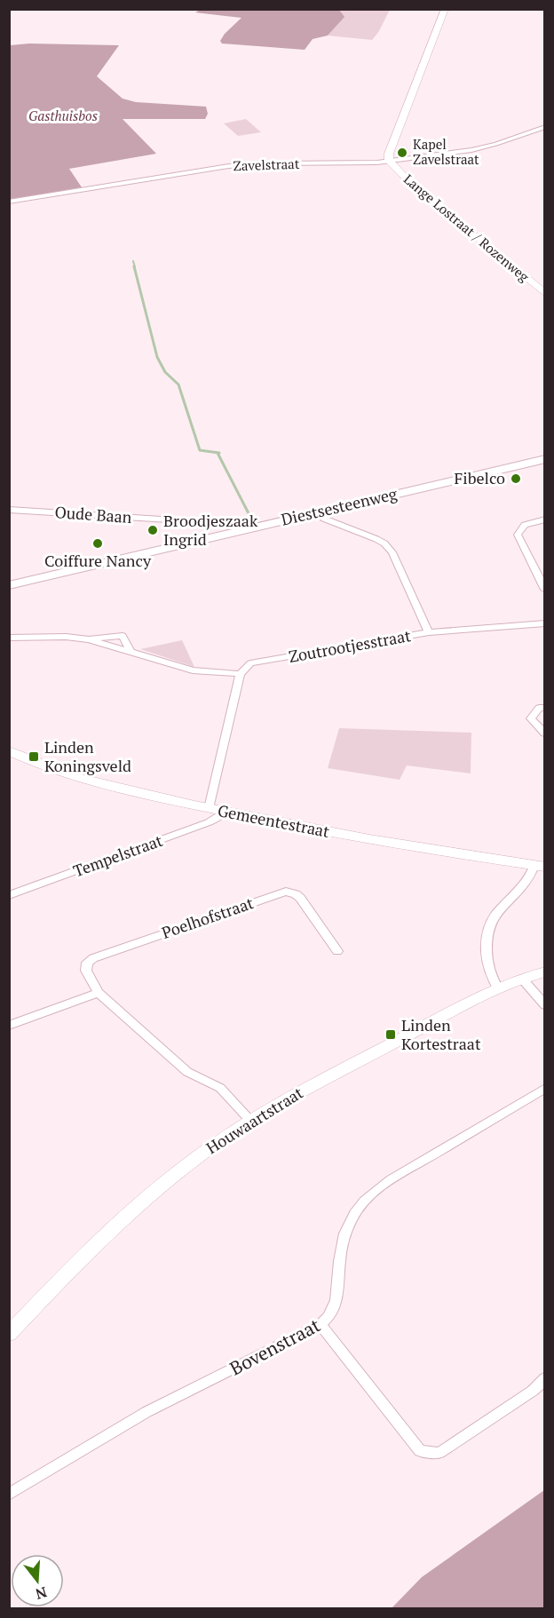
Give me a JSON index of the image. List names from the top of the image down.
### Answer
{
  "streets": {
    "main road": ["Diestsesteenweg"],
    "street": [
      "Zavelstraat",
      "Lange Lostraat / Rozenweg",
      "Oude Baan",
      "Zoutrootjesstraat",
      "Gemeentestraat",
      "Tempelstraat",
      "Poelhofstraat",
      "Houwaartstraat",
      "Bovenstraat"
    ]
  },
  "crossings": [
    ["Zavelstraat", "Lange Lostraat / Rozenweg"],
    ["Diestsesteenweg", "Oude Baan"],
    ["Diestsesteenweg", "Zoutrootjesstraat"],
    ["Gemeentestraat", "Tempelstraat"],
    ["Poelhofstraat", "Houwaartstraat"]
  ],
  "parks": ["Gasthuisbos"],
  "places": {
    "other": [
      "Kapel Zavelstraat",
      "Fibelco",
      "Broodjeszaak Ingrid",
      "Coiffure Nancy"
    ],
    "transit": ["Linden Koningsveld", "Linden Kortestraat"]
  },
  "north": "bottom"
}
